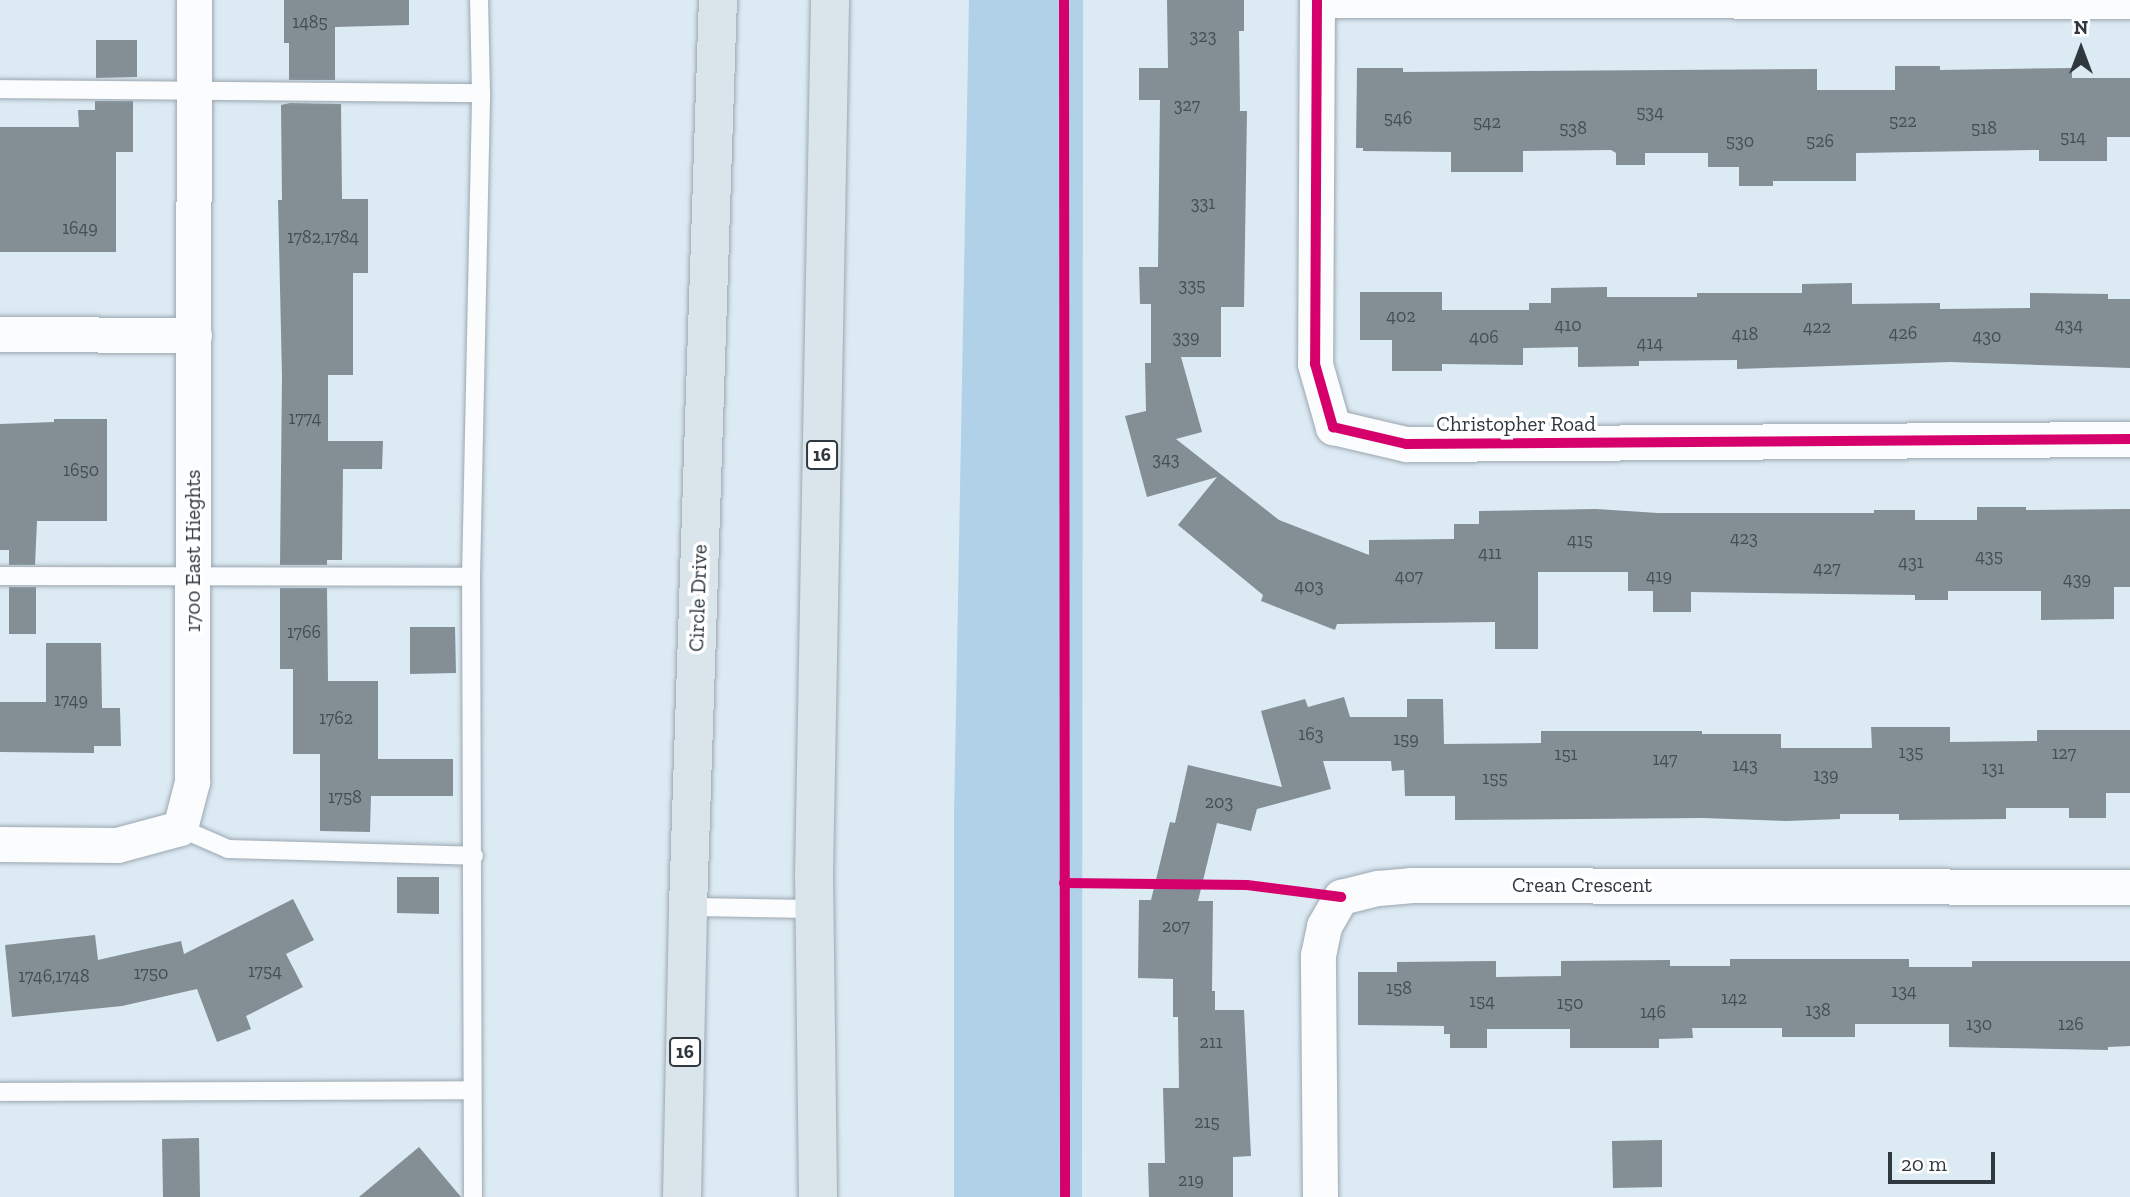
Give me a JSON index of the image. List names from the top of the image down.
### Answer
{
  "streets": {
    "highway": ["16", "Circle Drive"],
    "street": ["Christopher Road", "1700 East Hieghts", "Crean Crescent"]
  },
  "house_numbers": [
    "1485",
    "323",
    "327",
    "534",
    "546",
    "522",
    "542",
    "538",
    "518",
    "514",
    "530",
    "526",
    "331",
    "1649",
    "1782,1784",
    "335",
    "402",
    "410",
    "434",
    "422",
    "426",
    "418",
    "430",
    "339",
    "406",
    "414",
    "1774",
    "343",
    "1650",
    "423",
    "415",
    "411",
    "435",
    "431",
    "427",
    "407",
    "419",
    "439",
    "403",
    "1766",
    "1749",
    "1762",
    "163",
    "159",
    "135",
    "127",
    "151",
    "147",
    "143",
    "131",
    "139",
    "155",
    "1758",
    "203",
    "207",
    "1754",
    "1750",
    "1746,1748",
    "158",
    "134",
    "142",
    "154",
    "150",
    "138",
    "146",
    "130",
    "126",
    "211",
    "215",
    "219"
  ],
  "scale_bar": "20 m",
  "north": "top"
}
